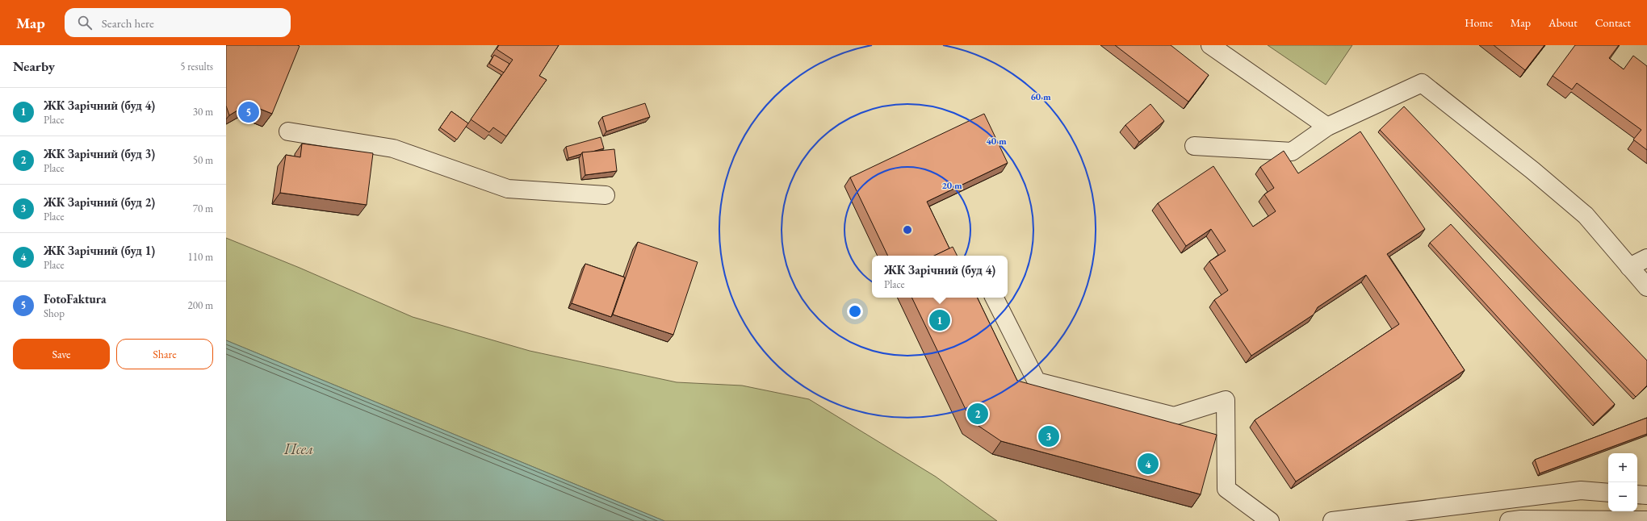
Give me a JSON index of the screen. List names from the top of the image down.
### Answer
{
  "water": ["Псел"],
  "page": {
    "header": "Map",
    "search": "Search here",
    "nav": [
      "Home",
      "Map",
      "About",
      "Contact"
    ],
    "heading": ["Nearby", "5 results"],
    "list": [
      {
        "mark": "1",
        "name": "ЖК Зарічний (буд 4)",
        "note": "Place",
        "value": "30 m"
      },
      {
        "mark": "2",
        "name": "ЖК Зарічний (буд 3)",
        "note": "Place",
        "value": "50 m"
      },
      {
        "mark": "3",
        "name": "ЖК Зарічний (буд 2)",
        "note": "Place",
        "value": "70 m"
      },
      {
        "mark": "4",
        "name": "ЖК Зарічний (буд 1)",
        "note": "Place",
        "value": "110 m"
      },
      {
        "mark": "5",
        "name": "FotoFaktura",
        "note": "Shop",
        "value": "200 m"
      }
    ],
    "pins": [
      "5",
      "1",
      "2",
      "3",
      "4"
    ],
    "popup": ["ЖК Зарічний (буд 4)", "Place"],
    "buttons": ["Save", "Share"],
    "map_buttons": ["+", "−"]
  },
  "rings": ["60 m", "40 m", "20 m"]
}
